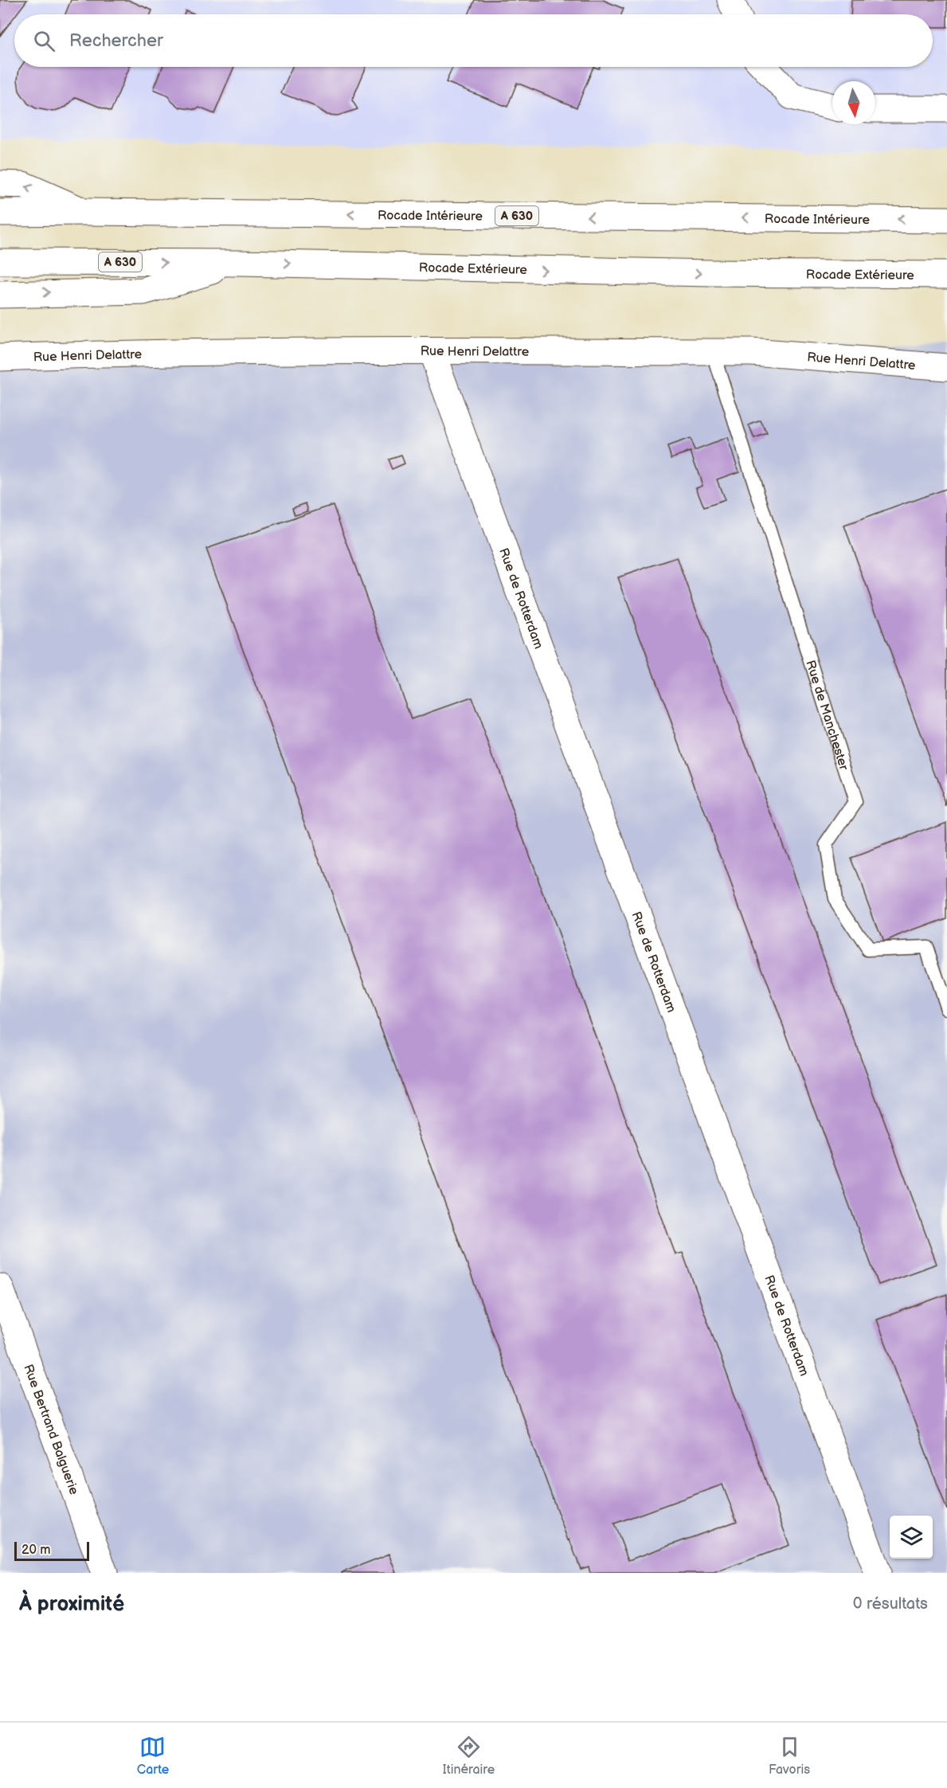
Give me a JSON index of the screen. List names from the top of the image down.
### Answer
{
  "streets": {
    "main road": [
      "Rocade Intérieure",
      "A 630",
      "Rocade Extérieure",
      "Rue Henri Delattre",
      "Rue de Rotterdam",
      "Rue Bertrand Balguerie"
    ],
    "lane": ["Rue de Manchester"]
  },
  "crossings": [
    ["Rue Henri Delattre", "Rue de Rotterdam"],
    ["Rue Henri Delattre", "Rue de Manchester"]
  ],
  "one_way": ["Rocade Intérieure"],
  "scale_bar": "20 m",
  "north": "bottom",
  "page": {
    "search": "Rechercher",
    "scale": "20 m",
    "heading": ["À proximité", "0 résultats"],
    "nav": ["Carte", "Itinéraire", "Favoris"]
  }
}
